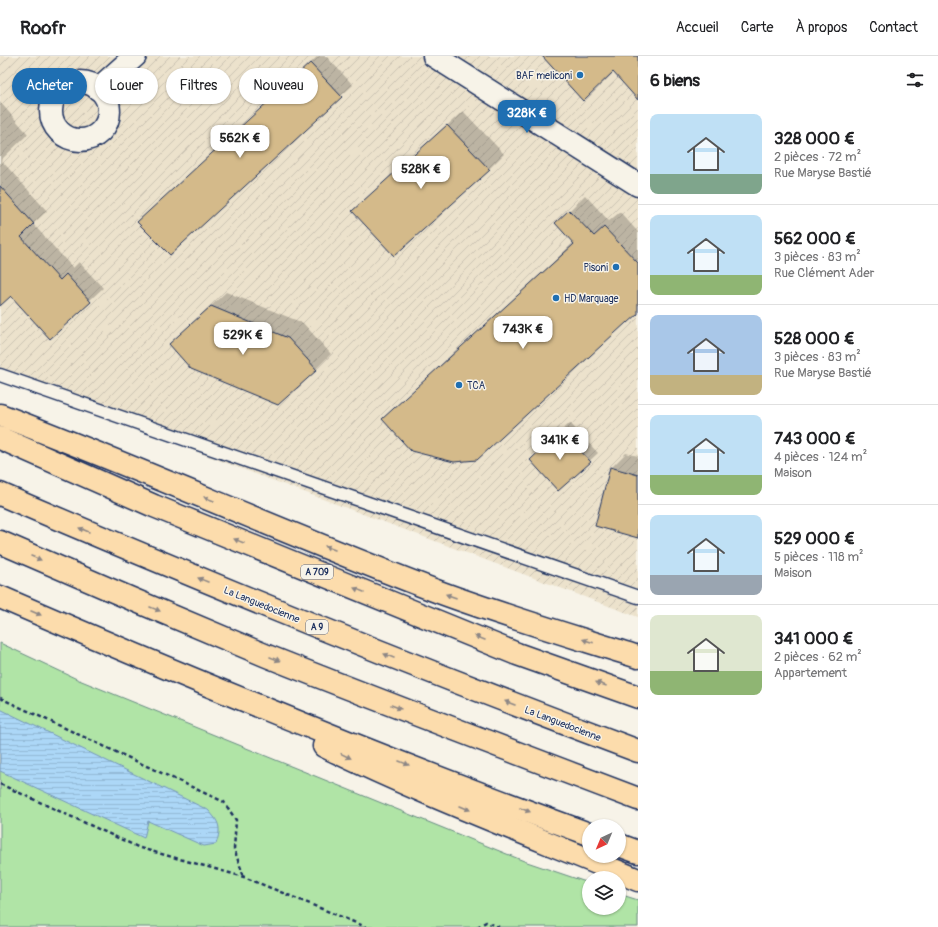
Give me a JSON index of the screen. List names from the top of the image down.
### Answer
{
  "streets": {
    "highway": ["A 709", "La Languedocienne", "A 9"]
  },
  "places": [
    "BAF meliconi",
    "Pisoni",
    "HD Marquage",
    "TCA"
  ],
  "north": "bottom left",
  "page": {
    "header": "Roofr",
    "nav": [
      "Accueil",
      "Carte",
      "À propos",
      "Contact"
    ],
    "heading": "6 biens",
    "chip": [
      "Acheter",
      "Louer",
      "Filtres",
      "Nouveau"
    ],
    "price": [
      "328K €",
      "562K €",
      "528K €",
      "743K €",
      "529K €",
      "341K €"
    ],
    "list": [
      {
        "name": "328 000 €",
        "note": "2 pièces · 72 m² · Rue Maryse Bastié"
      },
      {
        "name": "562 000 €",
        "note": "3 pièces · 83 m² · Rue Clément Ader"
      },
      {
        "name": "528 000 €",
        "note": "3 pièces · 83 m² · Rue Maryse Bastié"
      },
      {
        "name": "743 000 €",
        "note": "4 pièces · 124 m² · Maison"
      },
      {
        "name": "529 000 €",
        "note": "5 pièces · 118 m² · Maison"
      },
      {
        "name": "341 000 €",
        "note": "2 pièces · 62 m² · Appartement"
      }
    ]
  }
}
